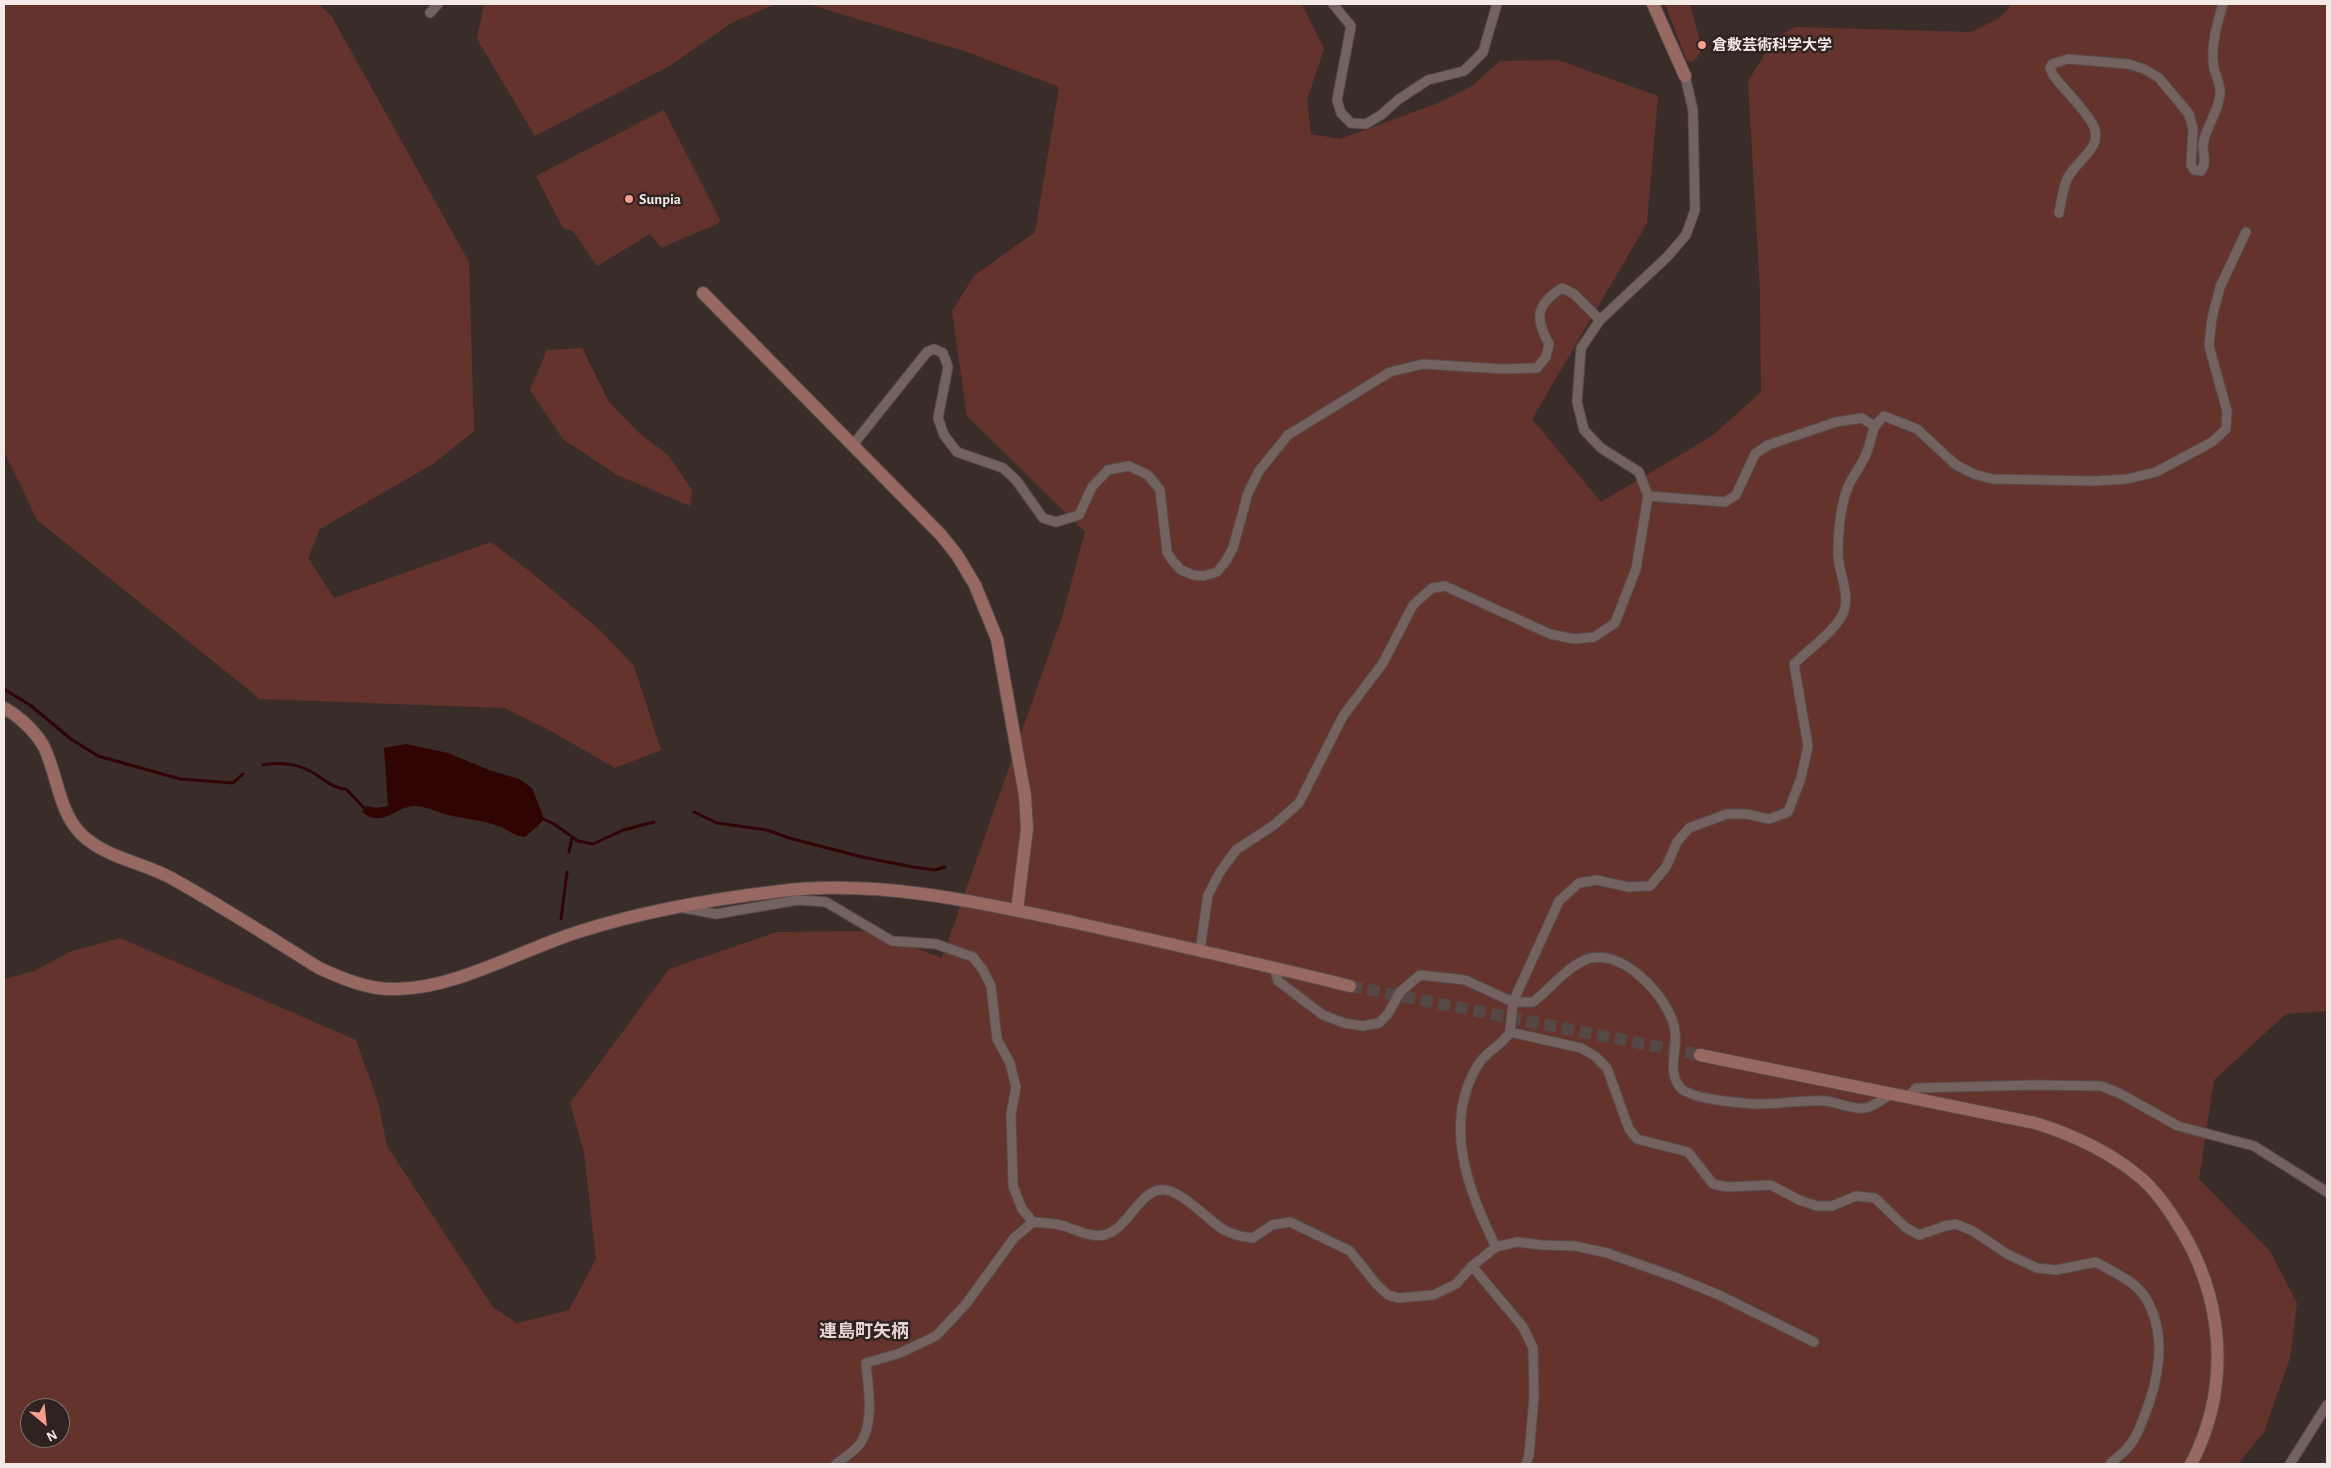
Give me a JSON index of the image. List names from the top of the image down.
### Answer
{
  "districts": ["連島町矢柄"],
  "places": ["倉敷芸術科学大学", "Sunpia"],
  "north": "bottom right"
}
